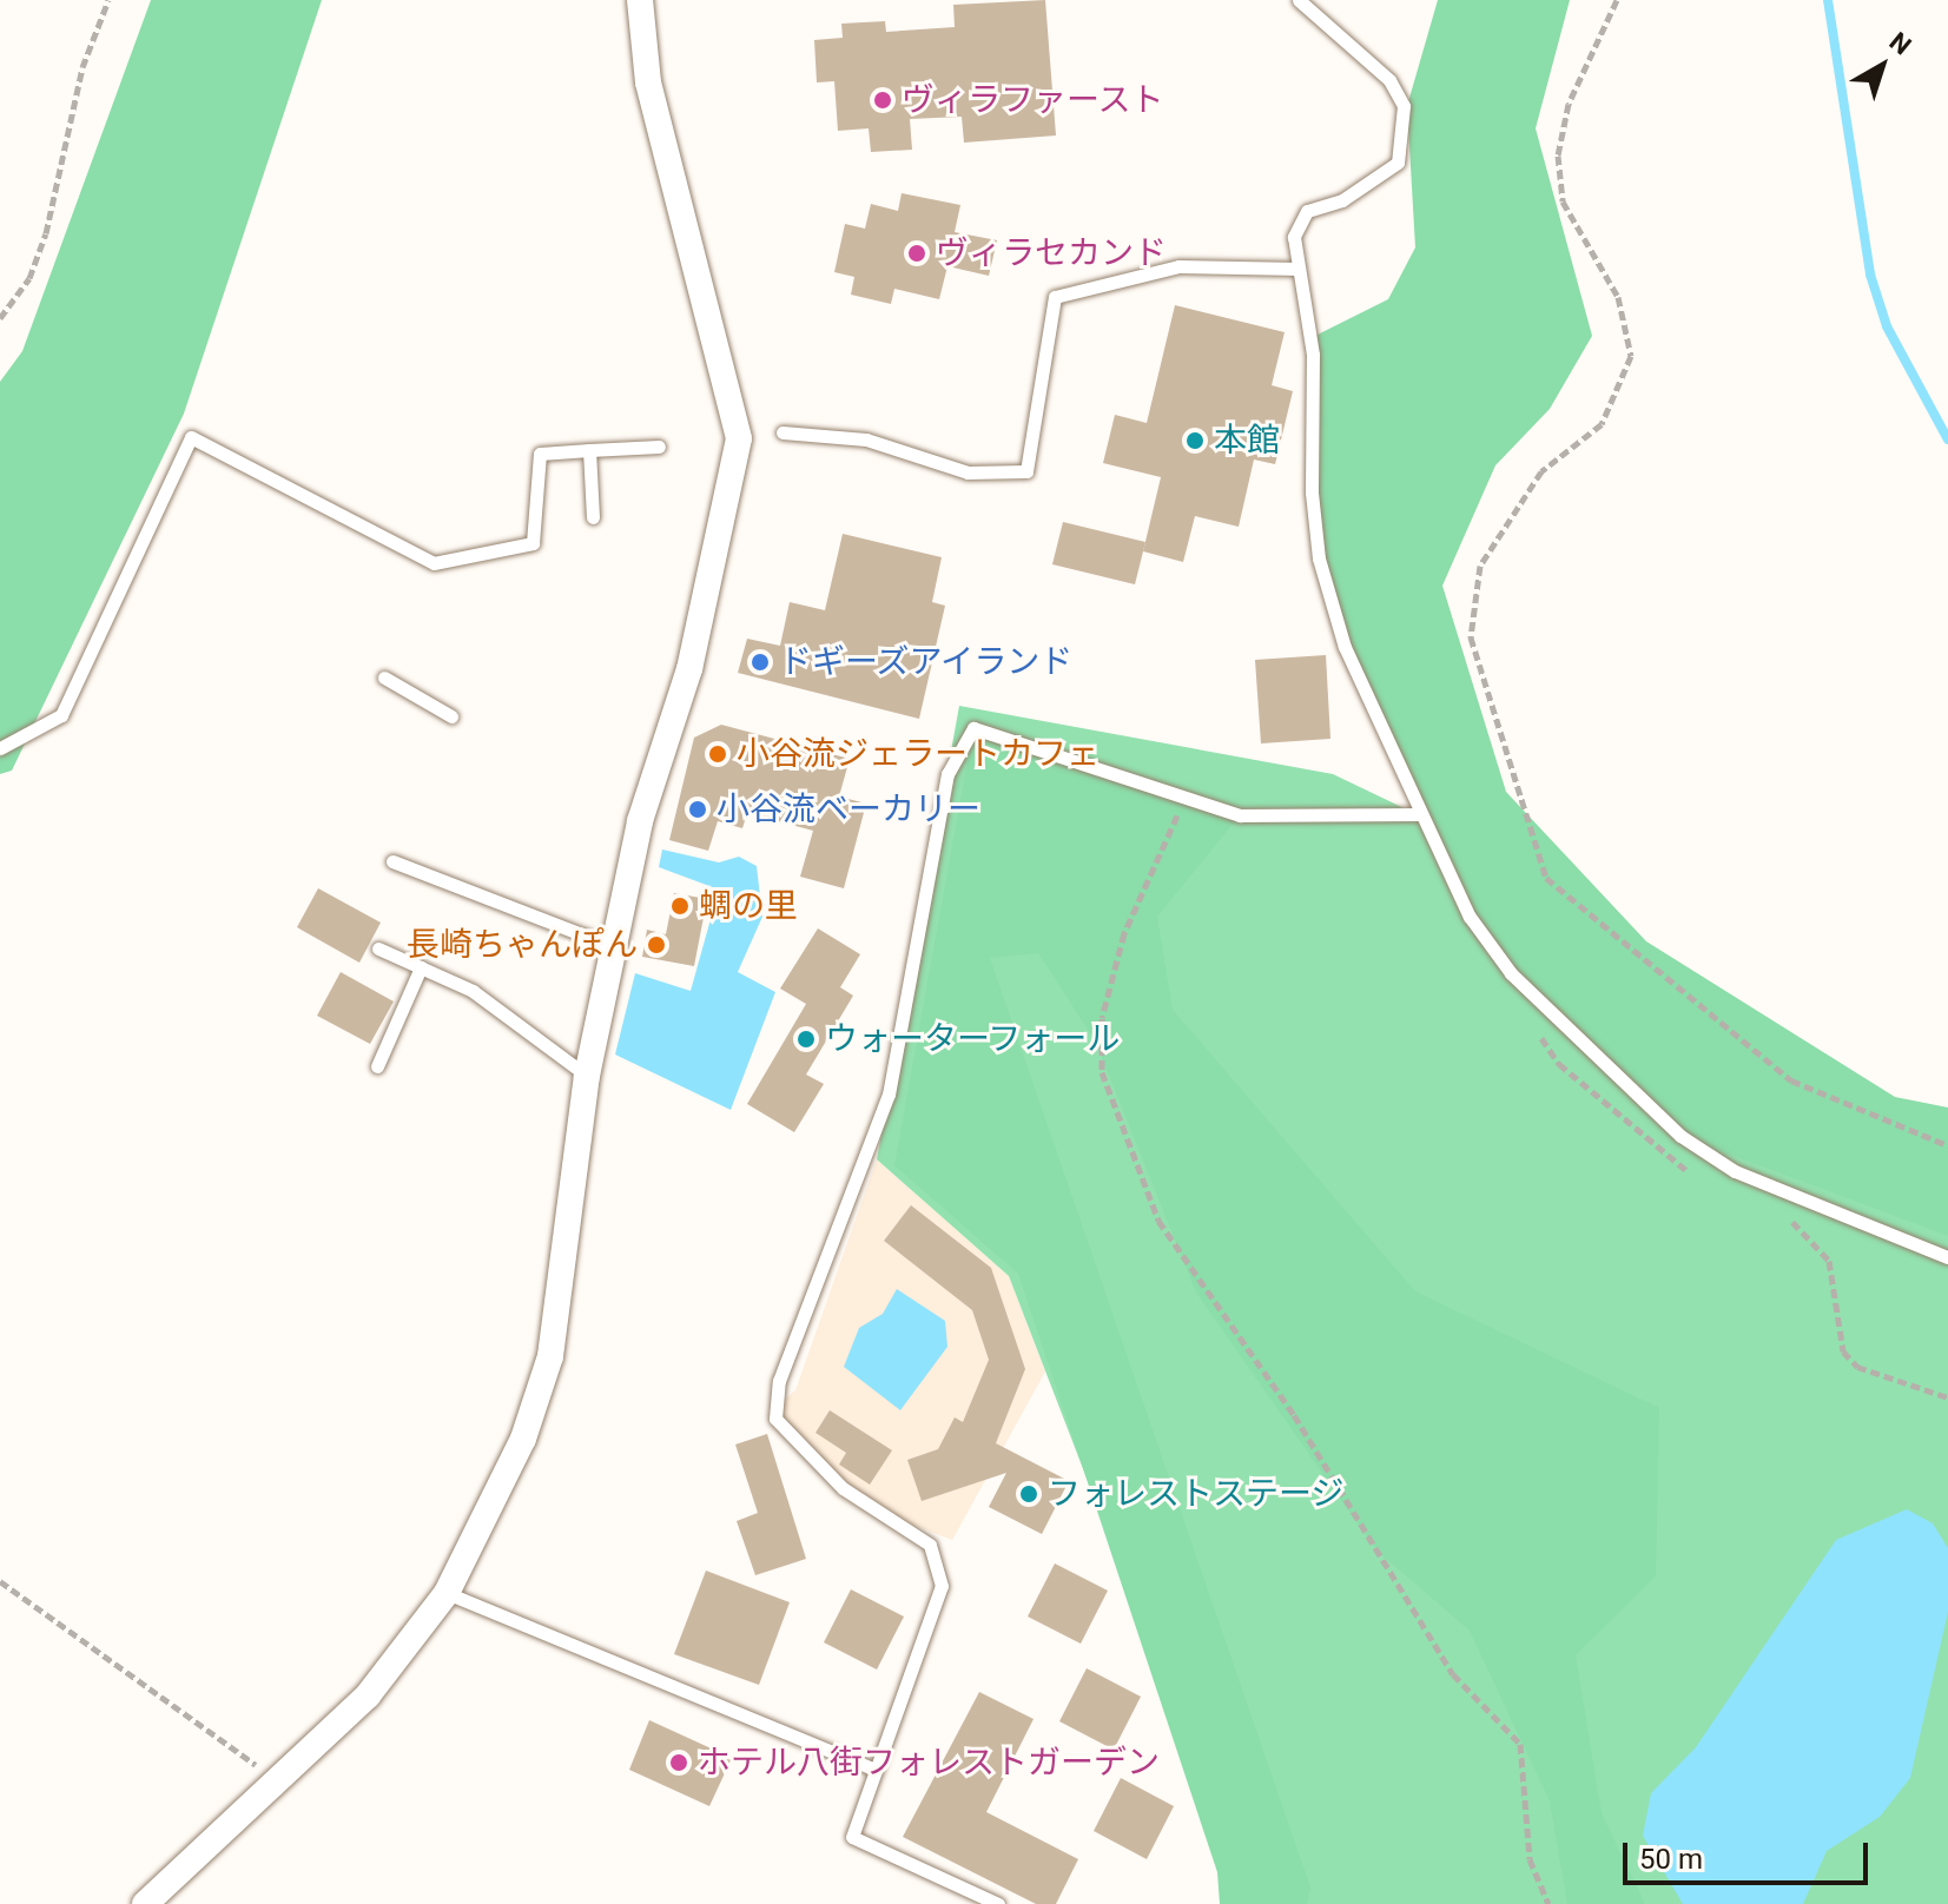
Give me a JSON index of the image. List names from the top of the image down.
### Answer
{
  "places": [
    "ヴィラファースト",
    "ヴィラセカンド",
    "本館",
    "ドギーズアイランド",
    "小谷流ジェラートカフェ",
    "小谷流ベーカリー",
    "蜩の里",
    "長崎ちゃんぽん",
    "ウォーターフォール",
    "フォレストステージ",
    "ホテル八街フォレストガーデン"
  ],
  "scale_bar": "50 m",
  "north": "top right"
}
